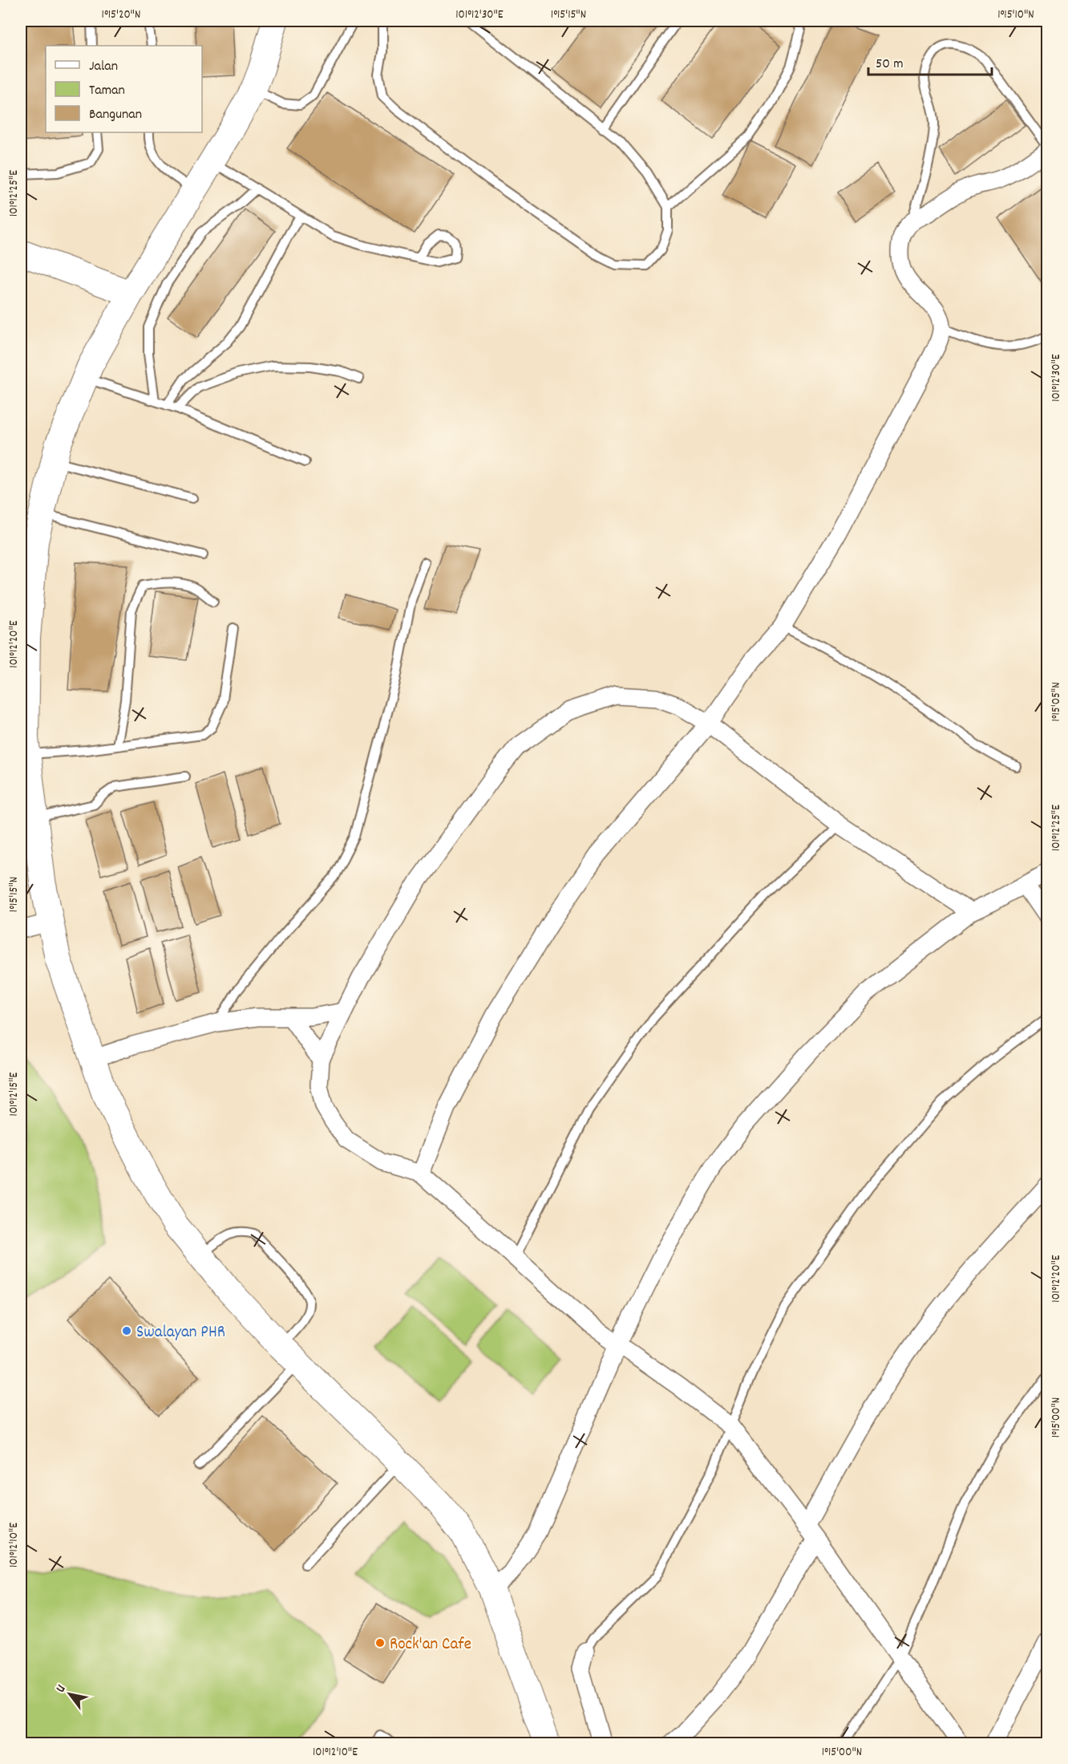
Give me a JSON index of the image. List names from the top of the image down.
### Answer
{
  "places": ["Swalayan PHR", "Rock'an Cafe"],
  "legend": ["Jalan", "Taman", "Bangunan"],
  "scale_bar": "50 m",
  "north": "top left",
  "coordinates": [
    "1°15'20\"N",
    "101°12'30\"E",
    "1°15'15\"N",
    "1°15'10\"N",
    "101°12'25\"E",
    "101°12'20\"E",
    "1°15'05\"N",
    "101°12'15\"E",
    "1°15'00\"N",
    "101°12'10\"E"
  ]
}
